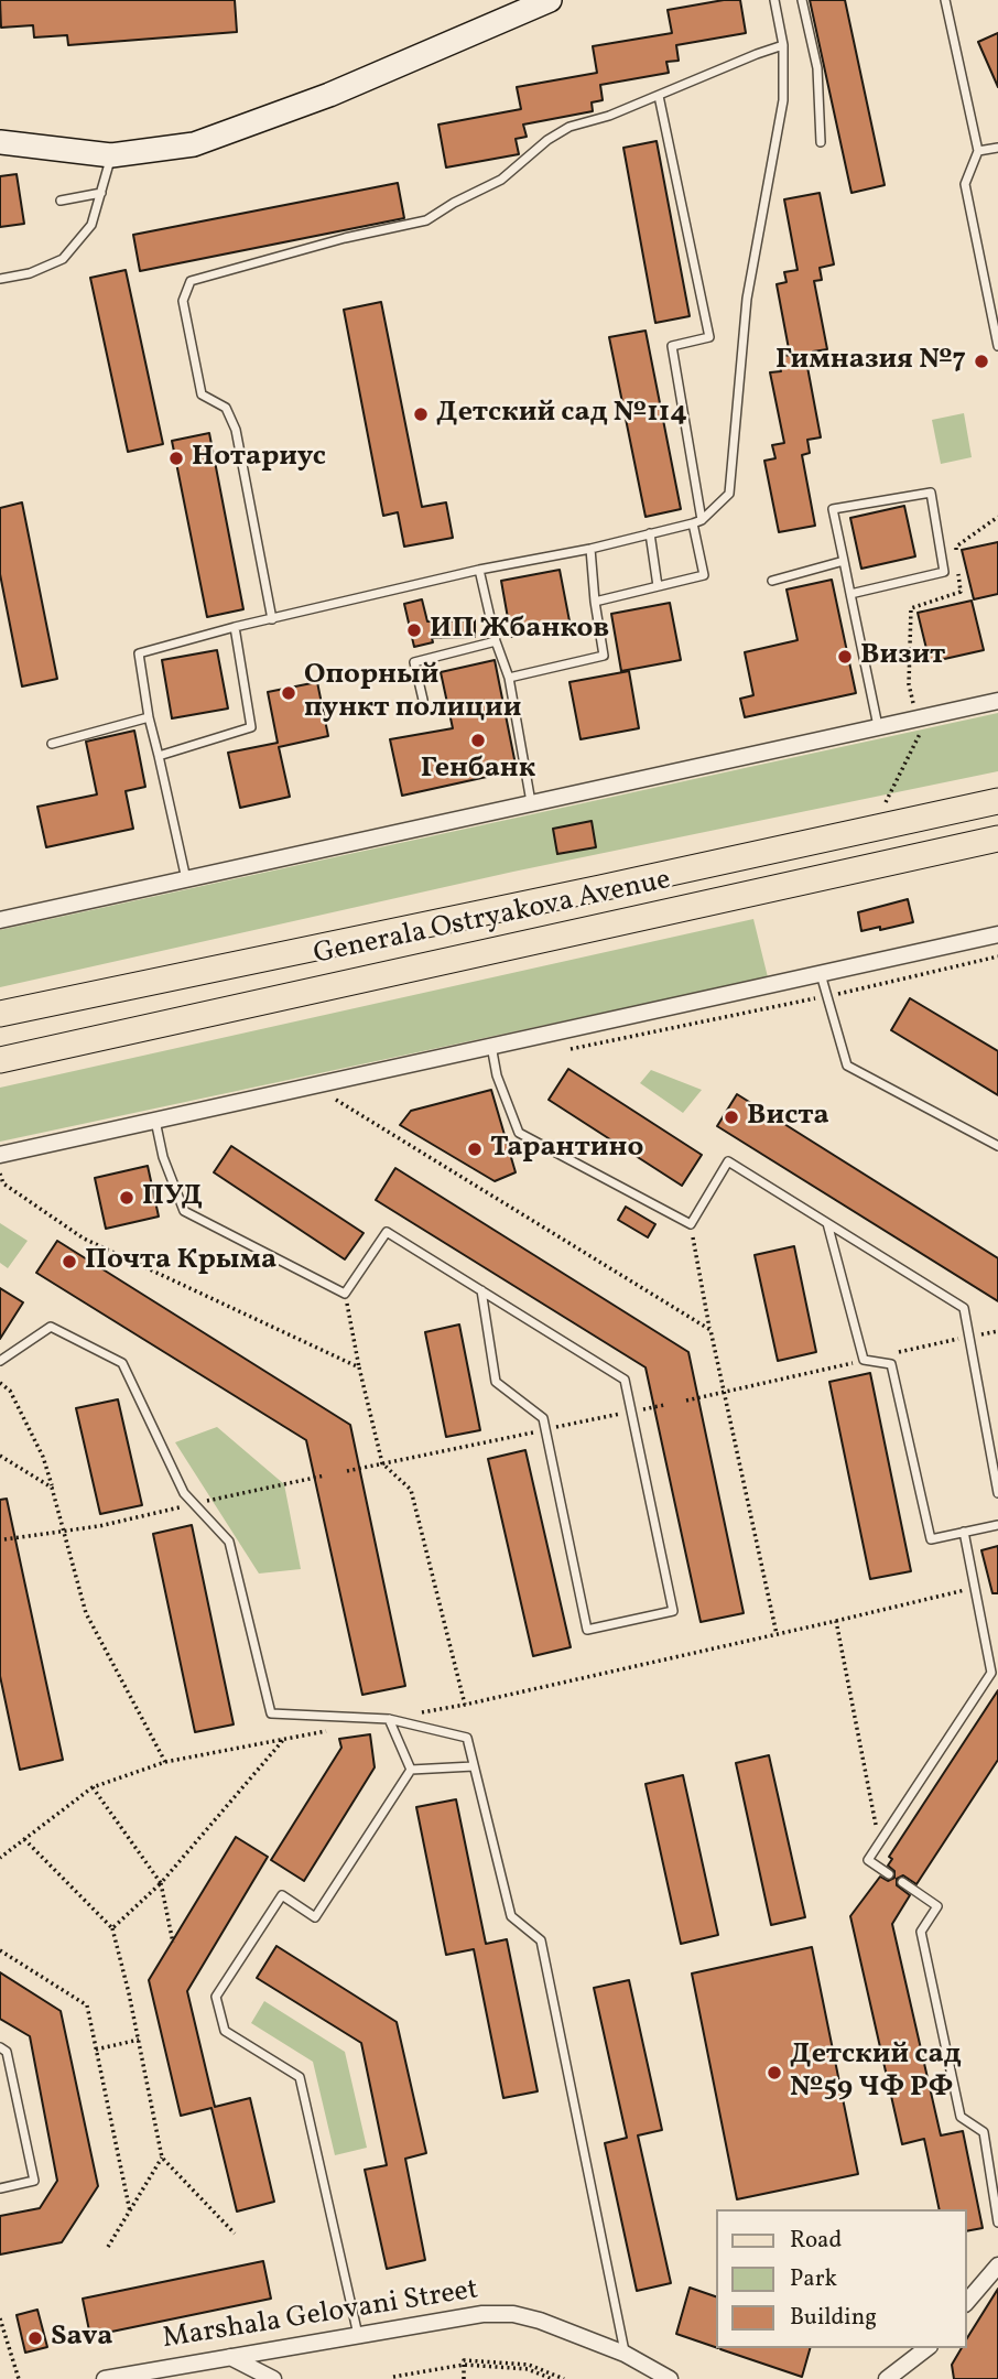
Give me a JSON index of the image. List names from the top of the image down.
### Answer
{
  "streets": {
    "main road": ["Generala Ostryakova Avenue"],
    "street": ["Marshala Gelovani Street"]
  },
  "places": [
    "Гимназия №7",
    "Детский сад №114",
    "Нотариус",
    "ИП Жбанков",
    "Визит",
    "Опорный пункт полиции",
    "Генбанк",
    "Виста",
    "Тарантино",
    "ПУД",
    "Почта Крыма",
    "Детский сад №59 ЧФ РФ",
    "Sava"
  ],
  "legend": ["Road", "Park", "Building"]
}
